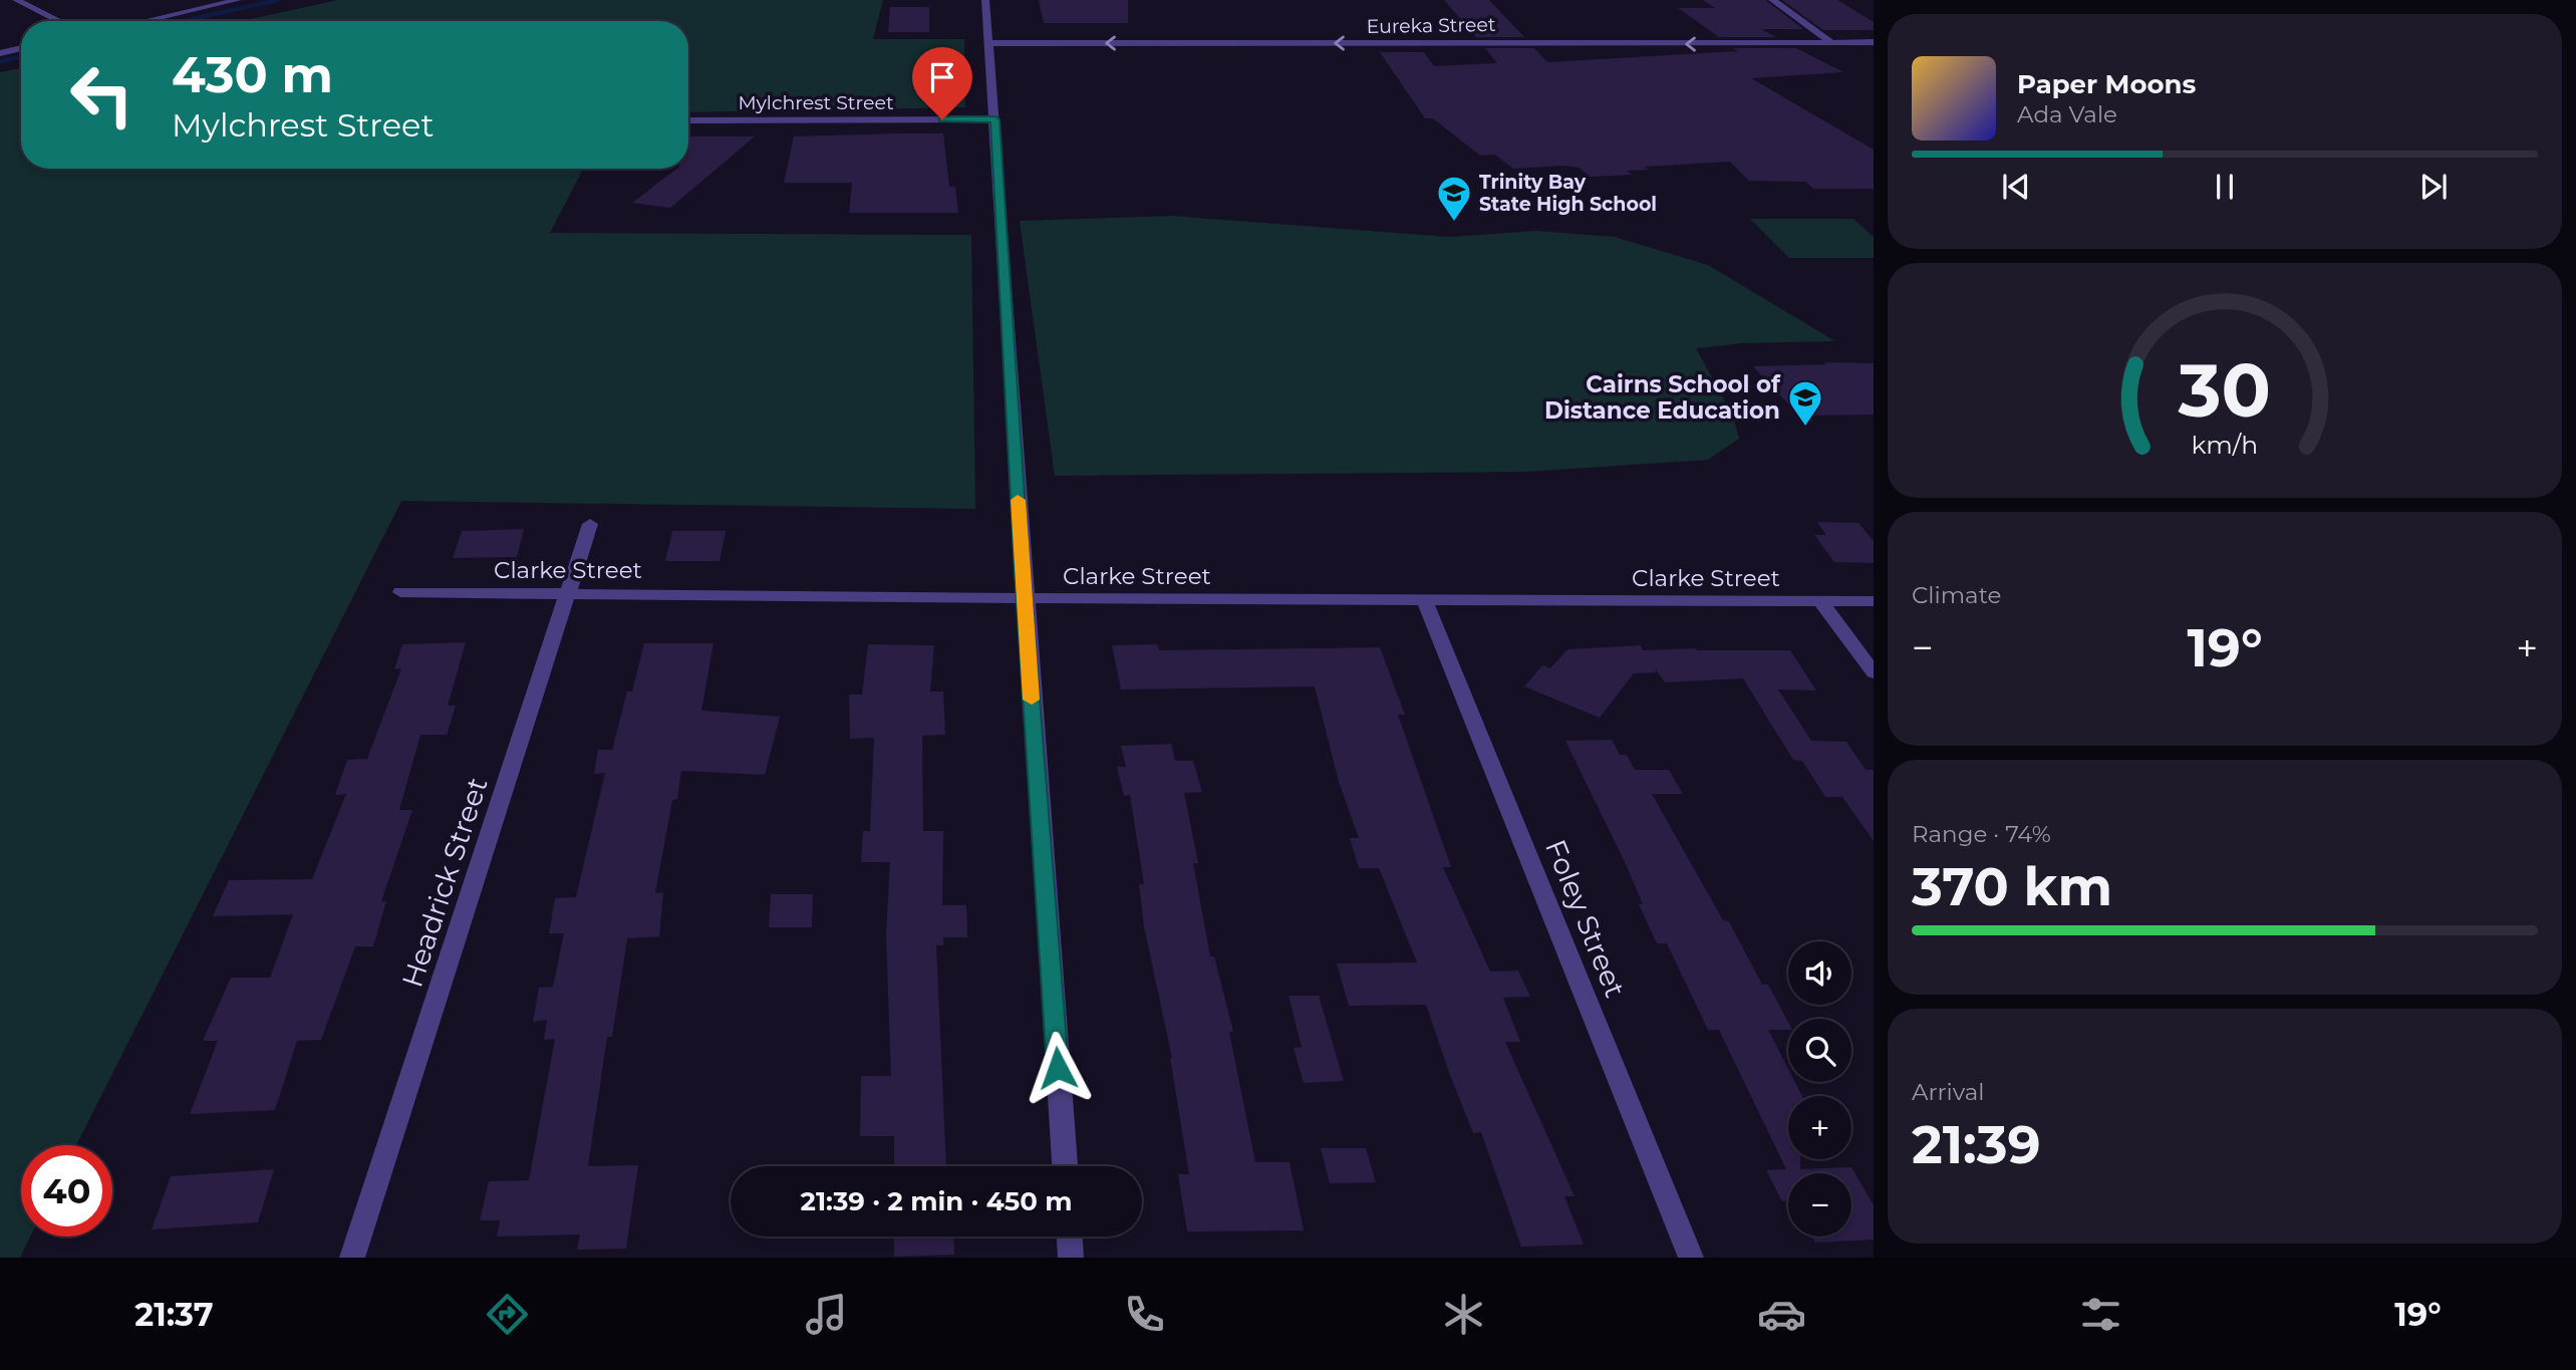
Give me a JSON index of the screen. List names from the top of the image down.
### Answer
{
  "streets": {
    "street": [
      "Eureka Street",
      "Mylchrest Street",
      "Clarke Street",
      "Headrick Street",
      "Foley Street"
    ]
  },
  "crossings": [
    ["Clarke Street", "Headrick Street"],
    ["Clarke Street", "Foley Street"]
  ],
  "one_way": ["Eureka Street"],
  "places": {
    "school or university": ["Trinity Bay State High School", "Cairns School of Distance Education"]
  },
  "page": {
    "turn": ["430 m", "Mylchrest Street"],
    "song": ["Paper Moons", "Ada Vale"],
    "tile": [
      "Climate",
      ["Range · 74%", "370 km"],
      ["Arrival", "21:39"]
    ],
    "heat": ["−", "19°", "+"],
    "map_buttons": ["+", "−"],
    "limit": "40",
    "trip": "21:39 · 2 min · 450 m",
    "tabs": ["21:37", "19°"],
    "gauge": ["30", "km/h"]
  }
}
